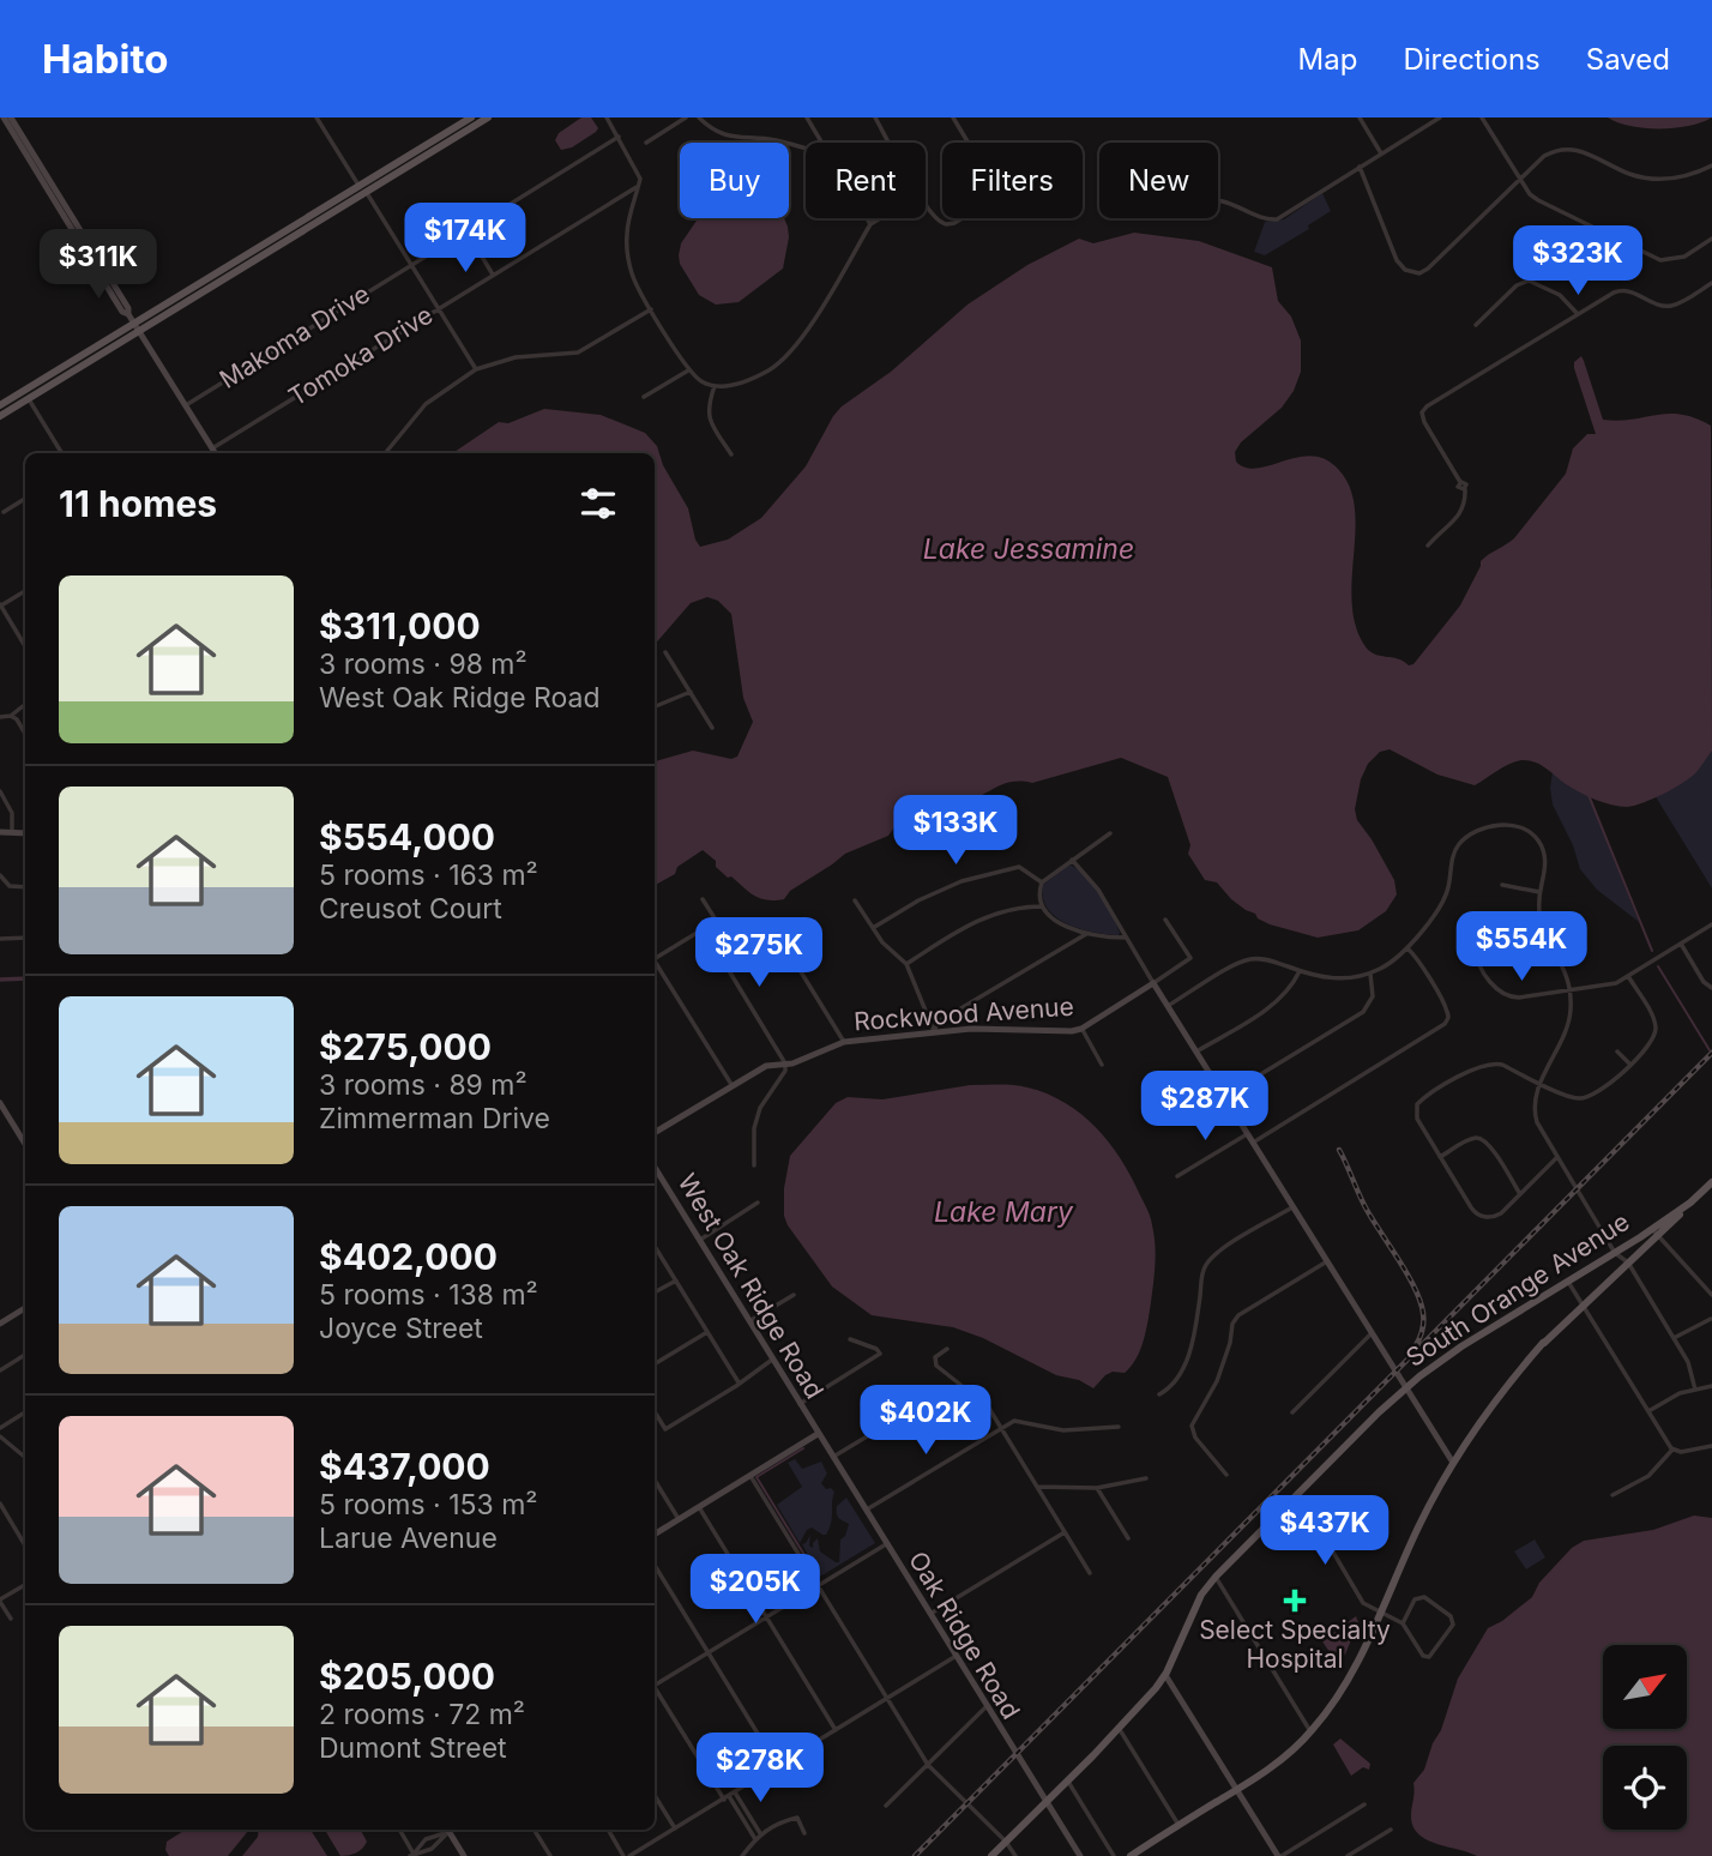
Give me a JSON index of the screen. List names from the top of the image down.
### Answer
{
  "streets": {
    "main road": ["South Orange Avenue"],
    "street": [
      "Makoma Drive",
      "Tomoka Drive",
      "Rockwood Avenue",
      "West Oak Ridge Road",
      "Oak Ridge Road"
    ]
  },
  "crossings": [
    ["West Oak Ridge Road", "Oak Ridge Road"],
    ["South Orange Avenue", "Oak Ridge Road"]
  ],
  "water": ["Lake Jessamine", "Lake Mary"],
  "places": {
    "health": ["Select Specialty Hospital"]
  },
  "north": "top right",
  "page": {
    "header": "Habito",
    "nav": ["Map", "Directions", "Saved"],
    "chip": [
      "Buy",
      "Rent",
      "Filters",
      "New"
    ],
    "price": [
      "$174K",
      "$323K",
      "$311K",
      "$133K",
      "$554K",
      "$275K",
      "$287K",
      "$402K",
      "$437K",
      "$205K",
      "$278K"
    ],
    "heading": "11 homes",
    "list": [
      {
        "name": "$311,000",
        "note": "3 rooms · 98 m² · West Oak Ridge Road"
      },
      {
        "name": "$554,000",
        "note": "5 rooms · 163 m² · Creusot Court"
      },
      {
        "name": "$275,000",
        "note": "3 rooms · 89 m² · Zimmerman Drive"
      },
      {
        "name": "$402,000",
        "note": "5 rooms · 138 m² · Joyce Street"
      },
      {
        "name": "$437,000",
        "note": "5 rooms · 153 m² · Larue Avenue"
      },
      {
        "name": "$205,000",
        "note": "2 rooms · 72 m² · Dumont Street"
      }
    ]
  }
}
